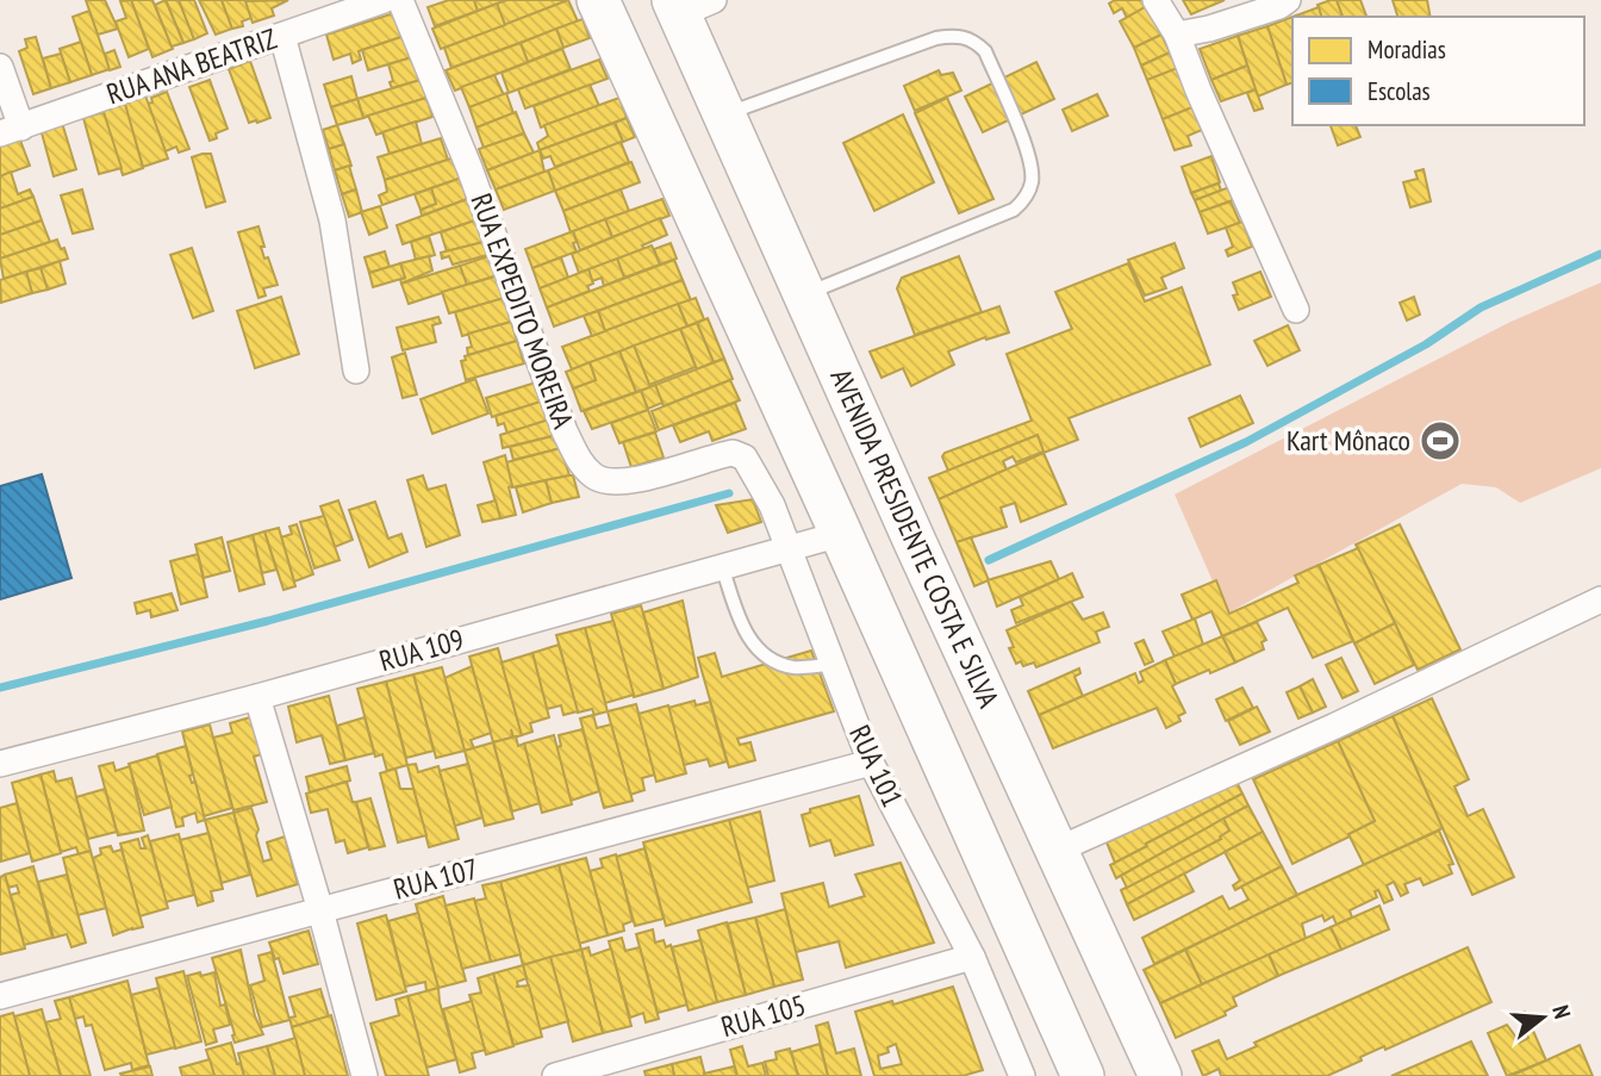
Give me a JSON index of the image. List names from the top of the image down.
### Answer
{
  "streets": {
    "main road": ["AVENIDA PRESIDENTE COSTA E SILVA"],
    "street": [
      "RUA ANA BEATRIZ",
      "RUA EXPEDITO MOREIRA",
      "RUA 109",
      "RUA 101",
      "RUA 107",
      "RUA 105"
    ]
  },
  "crossings": [
    ["RUA EXPEDITO MOREIRA", "RUA 101"],
    ["RUA 109", "RUA 101"],
    ["RUA 101", "RUA 107"],
    ["RUA 101", "RUA 105"]
  ],
  "places": {
    "sports": ["Kart Mônaco"]
  },
  "legend": ["Moradias", "Escolas"],
  "north": "right"
}
